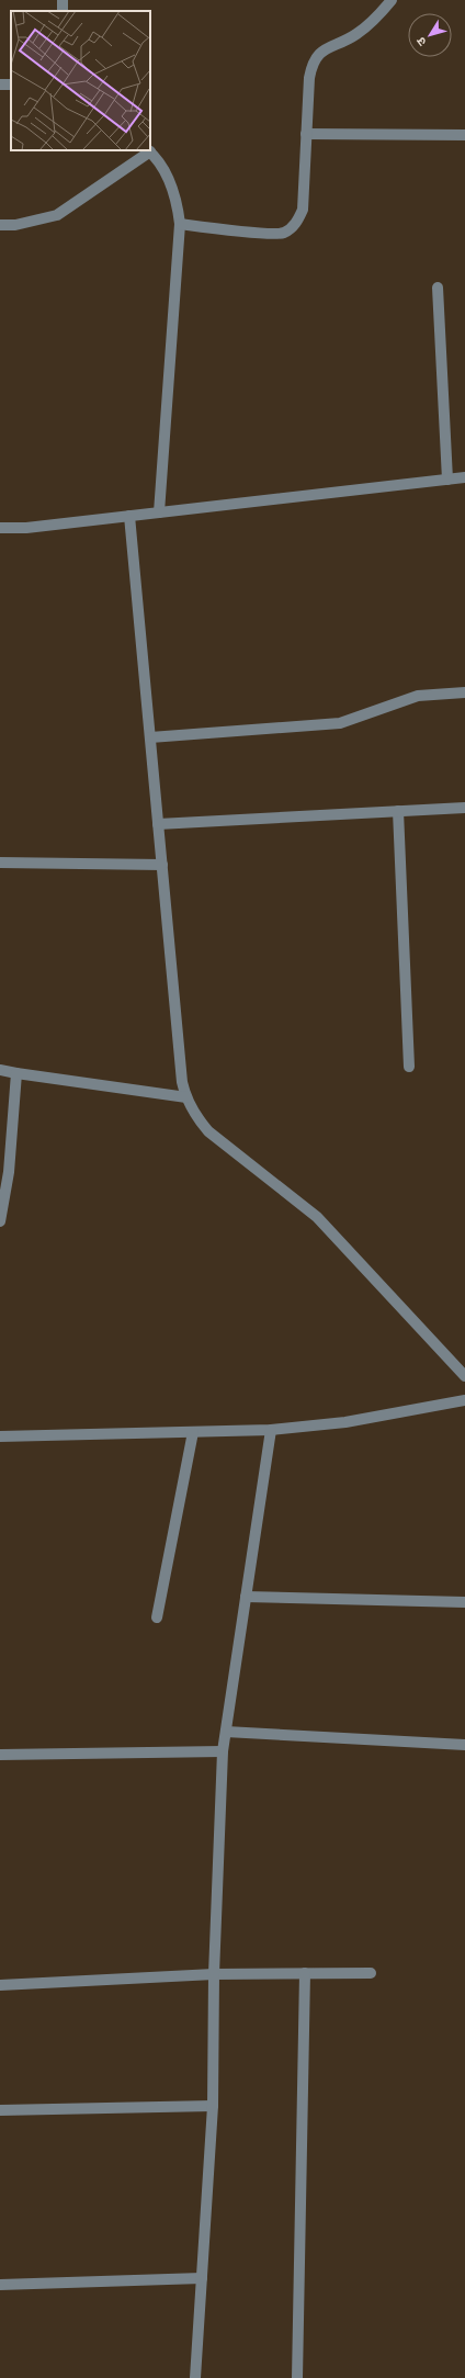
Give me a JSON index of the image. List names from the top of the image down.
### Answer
{
  "north": "bottom left"
}
